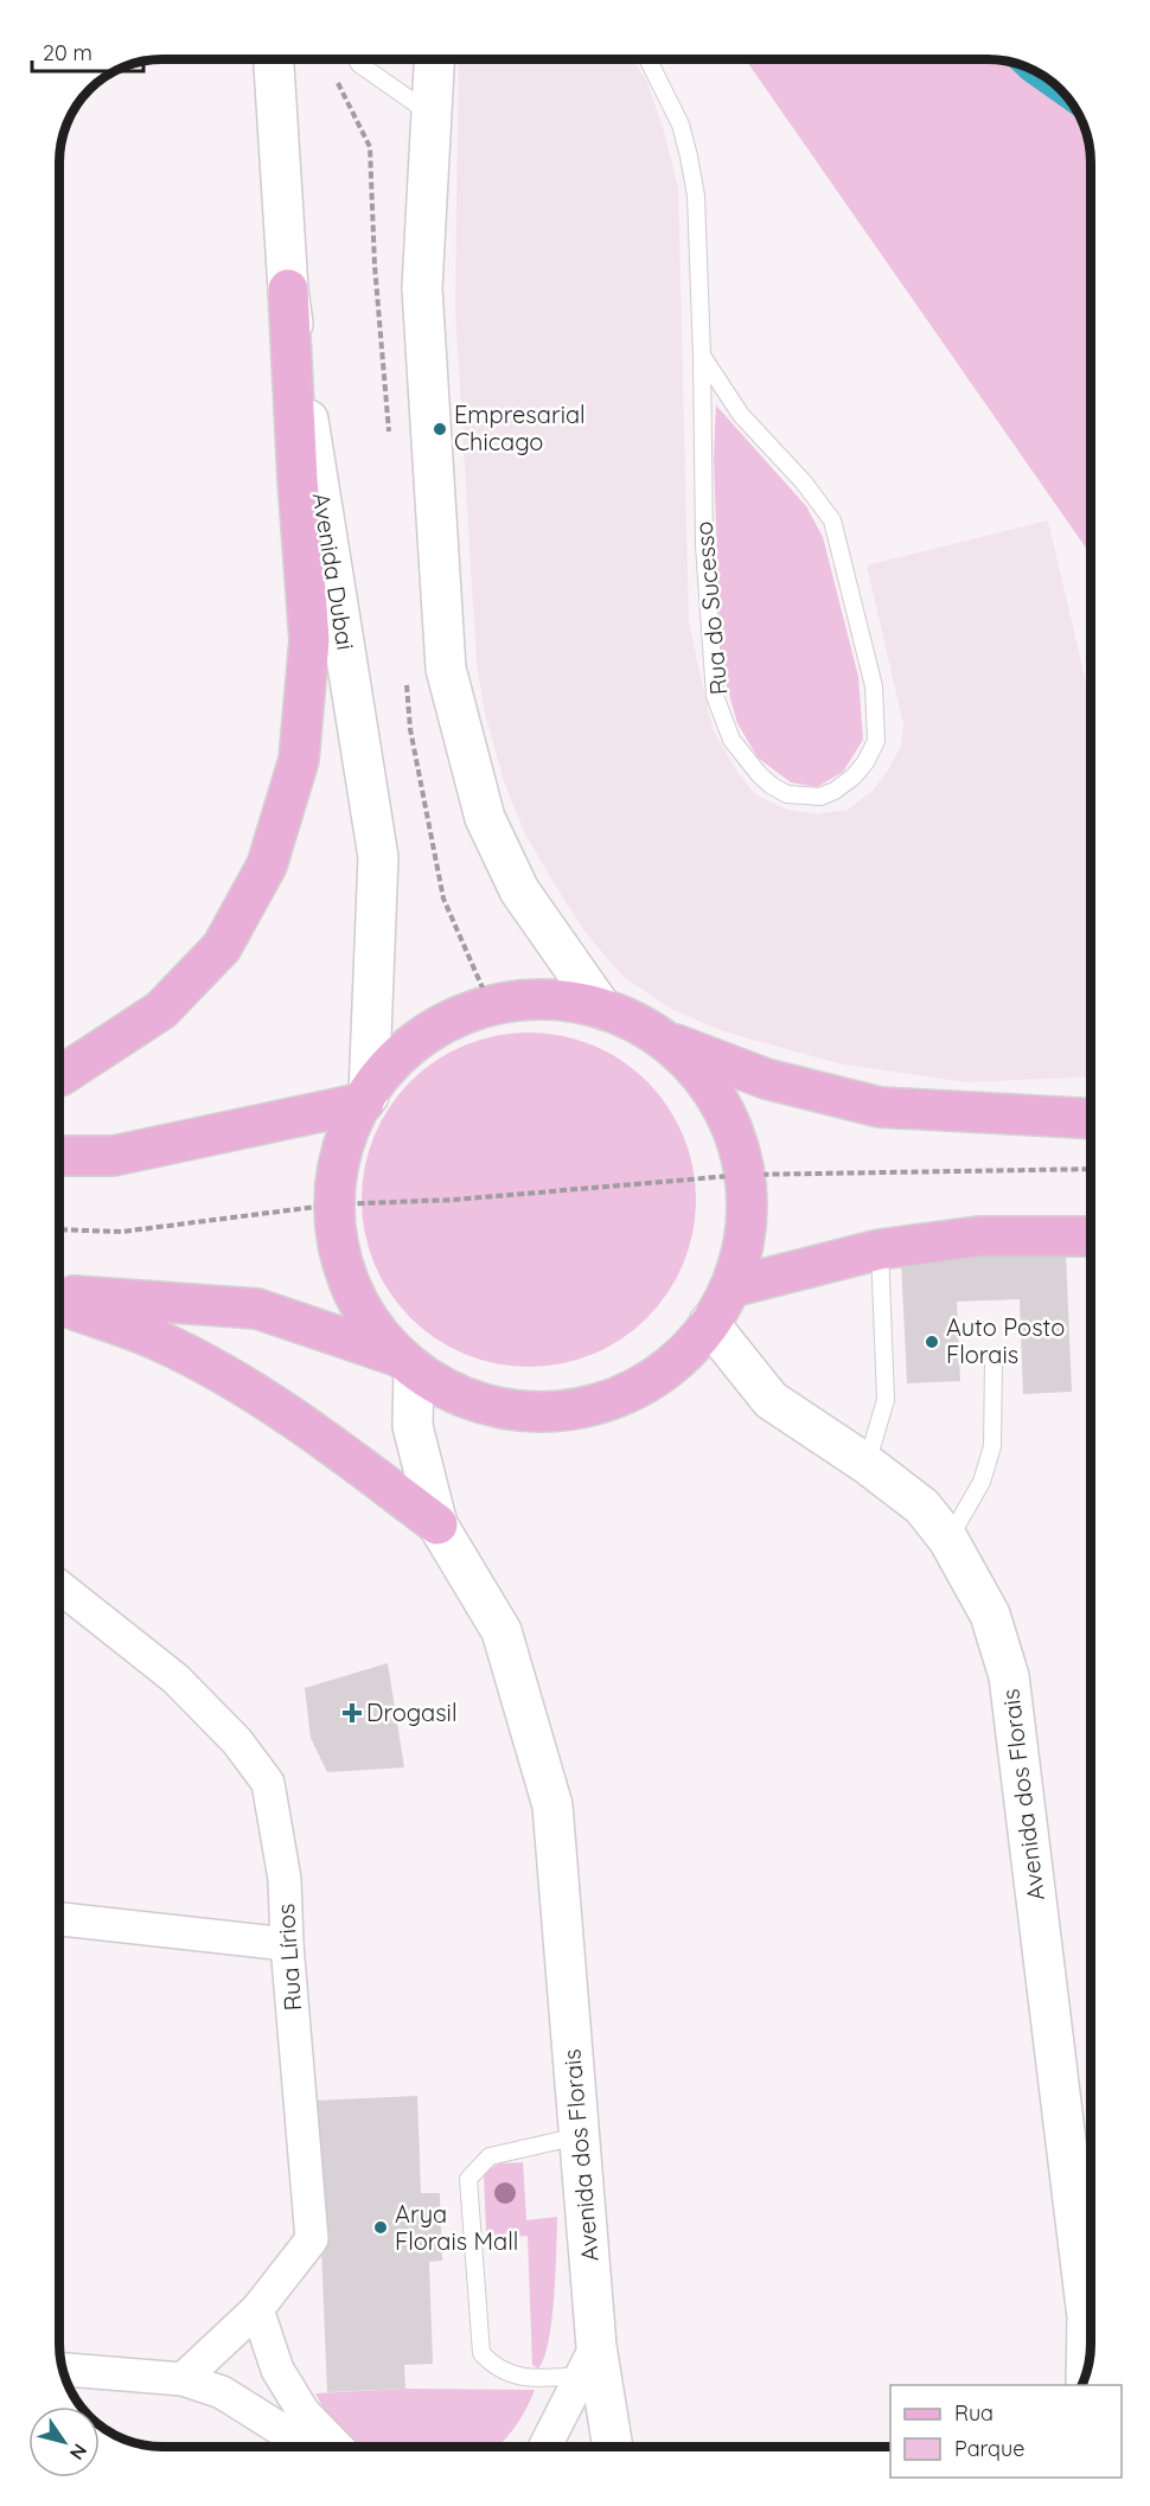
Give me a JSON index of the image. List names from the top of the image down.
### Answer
{
  "streets": {
    "street": ["Avenida Dubai", "Avenida dos Florais", "Rua Lírios"],
    "lane": ["Rua do Sucesso"]
  },
  "places": {
    "other": ["Empresarial Chicago", "Auto Posto Florais", "Arya Florais Mall"],
    "health": ["Drogasil"]
  },
  "legend": ["Rua", "Parque"],
  "scale_bar": "20 m",
  "north": "bottom right"
}
